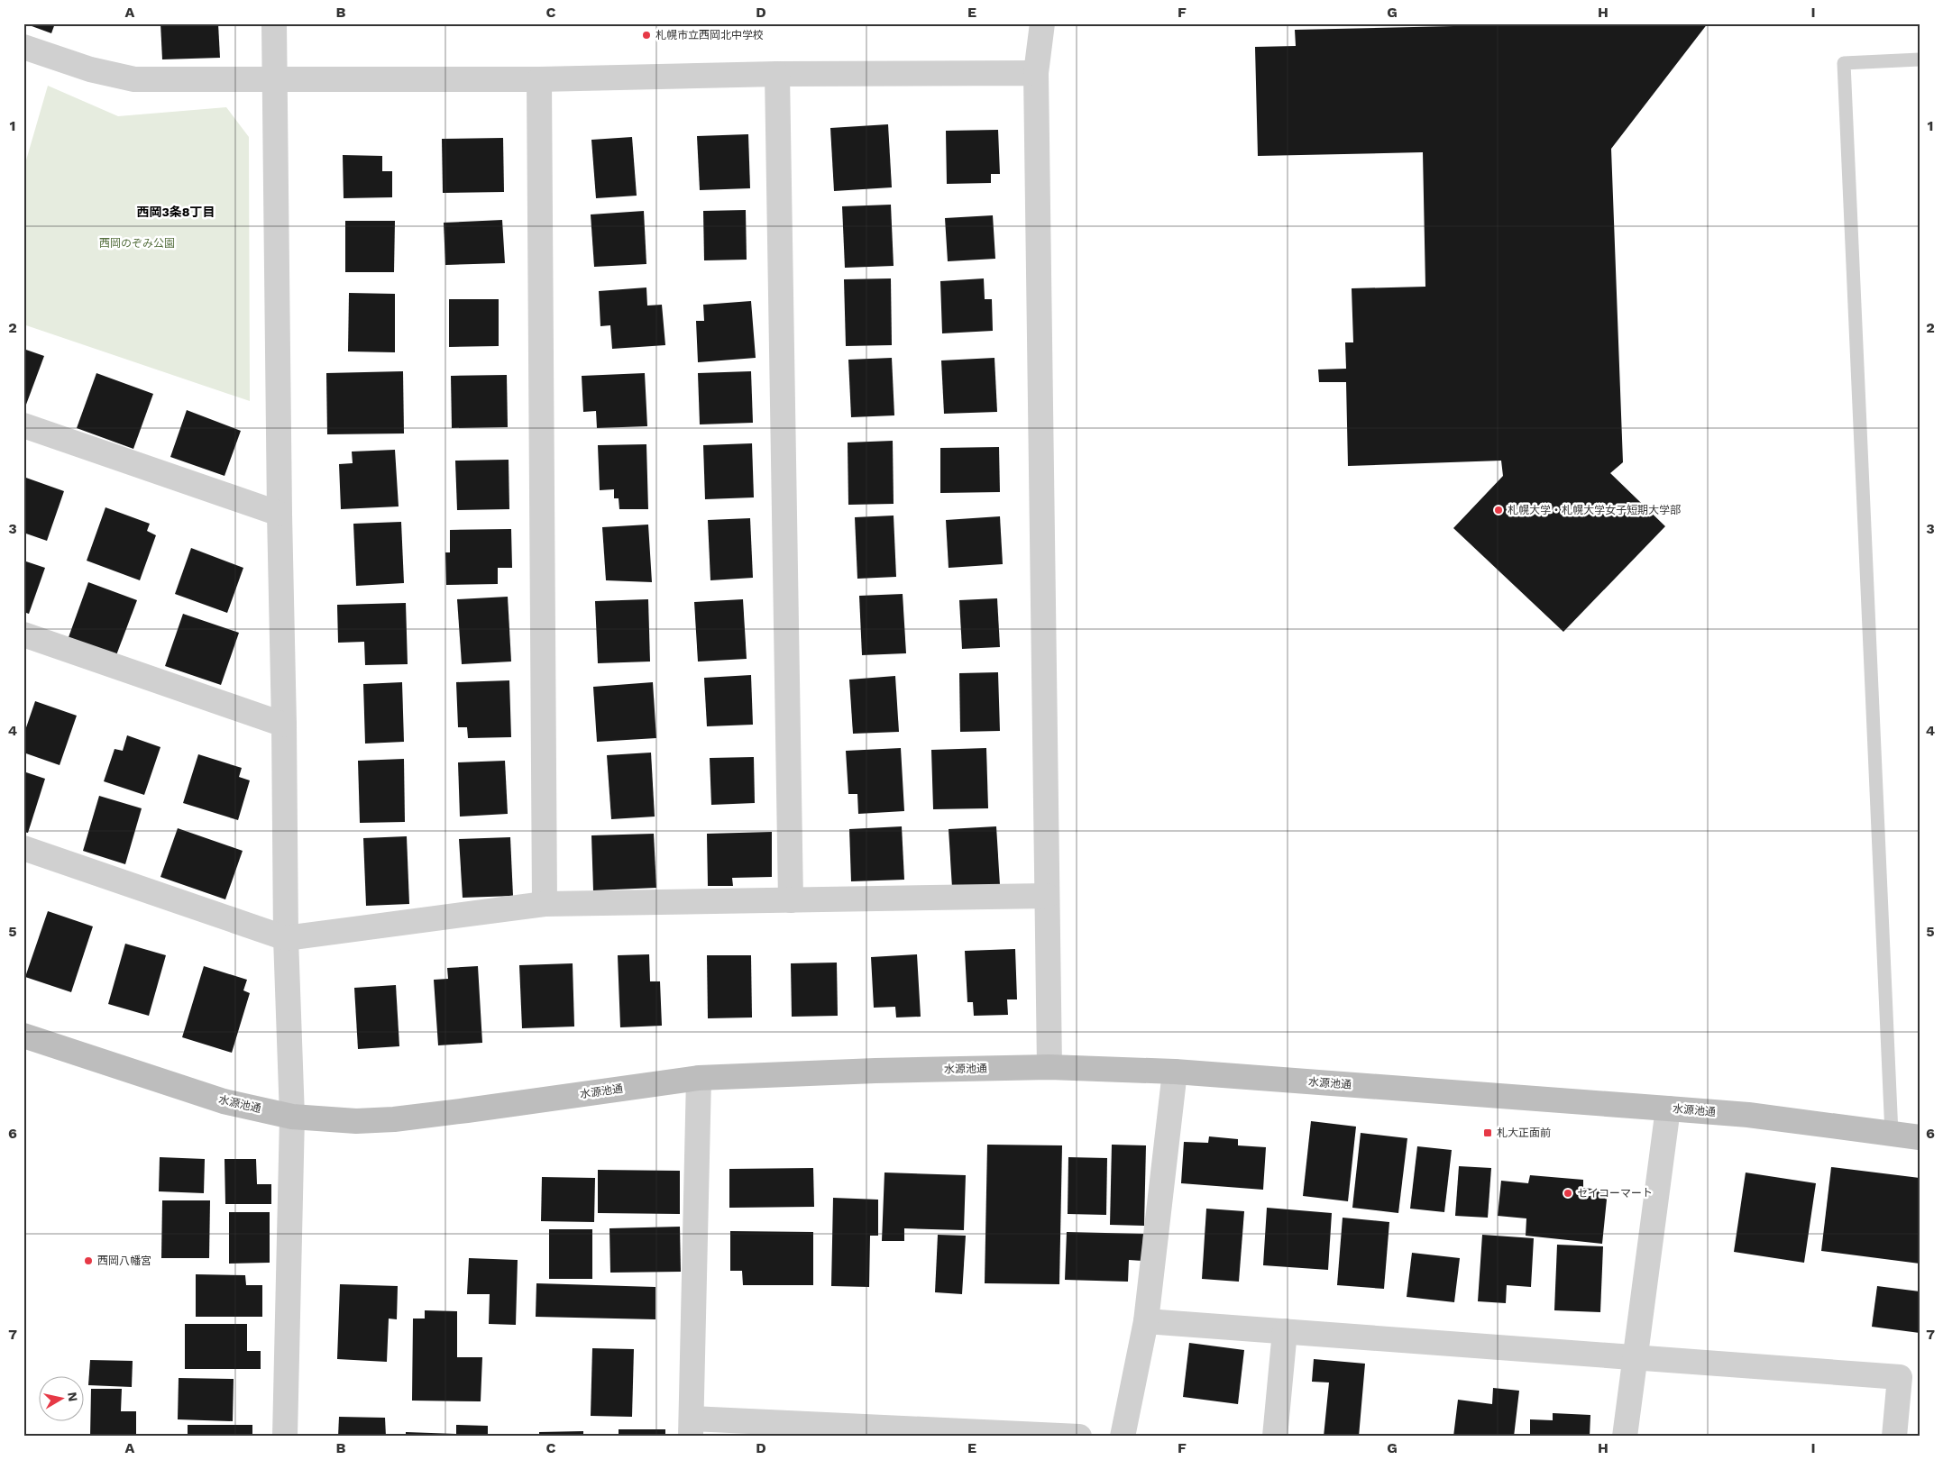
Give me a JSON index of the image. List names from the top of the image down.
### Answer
{
  "streets": {
    "street": ["水源池通"]
  },
  "districts": ["西岡3条8丁目"],
  "parks": ["西岡のぞみ公園"],
  "places": {
    "other": [
      "札幌市立西岡北中学校",
      "札幌大学・札幌大学女子短期大学部",
      "セイコーマート",
      "西岡八幡宮"
    ],
    "transit": ["札大正面前"]
  },
  "north": "right",
  "grid": {
    "columns": [
      "A",
      "B",
      "C",
      "D",
      "E",
      "F",
      "G",
      "H",
      "I"
    ],
    "rows": [
      "1",
      "2",
      "3",
      "4",
      "5",
      "6",
      "7"
    ]
  }
}
